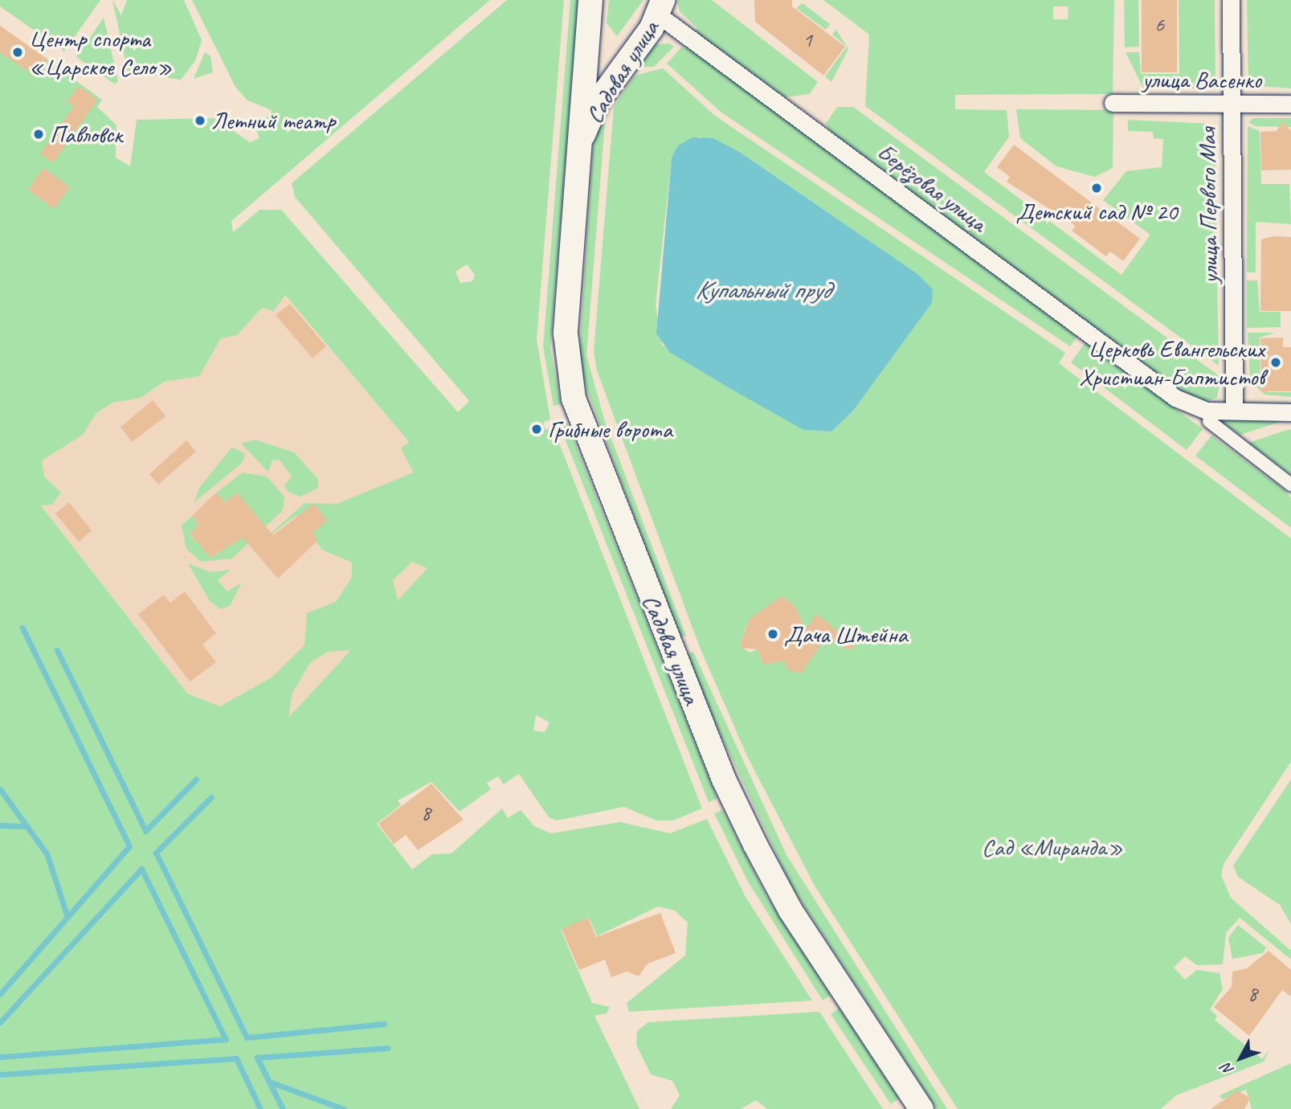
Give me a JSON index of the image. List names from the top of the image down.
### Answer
{
  "streets": {
    "main road": ["Садовая улица"],
    "street": ["улица Васенко", "Берёзовая улица", "улица Первого Мая"]
  },
  "crossings": [
    ["Садовая улица", "Берёзовая улица"],
    ["улица Васенко", "улица Первого Мая"],
    ["Берёзовая улица", "улица Первого Мая"]
  ],
  "water": ["Купальный пруд"],
  "parks": ["Сад «Миранда»"],
  "places": [
    "Центр спорта «Царское Село»",
    "Летний театр",
    "Павловск",
    "Детский сад № 20",
    "Церковь Евангельских Христиан-Баптистов",
    "Грибные ворота",
    "Дача Штейна"
  ],
  "house_numbers": [
    "6",
    "1",
    "8",
    "8"
  ],
  "north": "bottom left"
}
